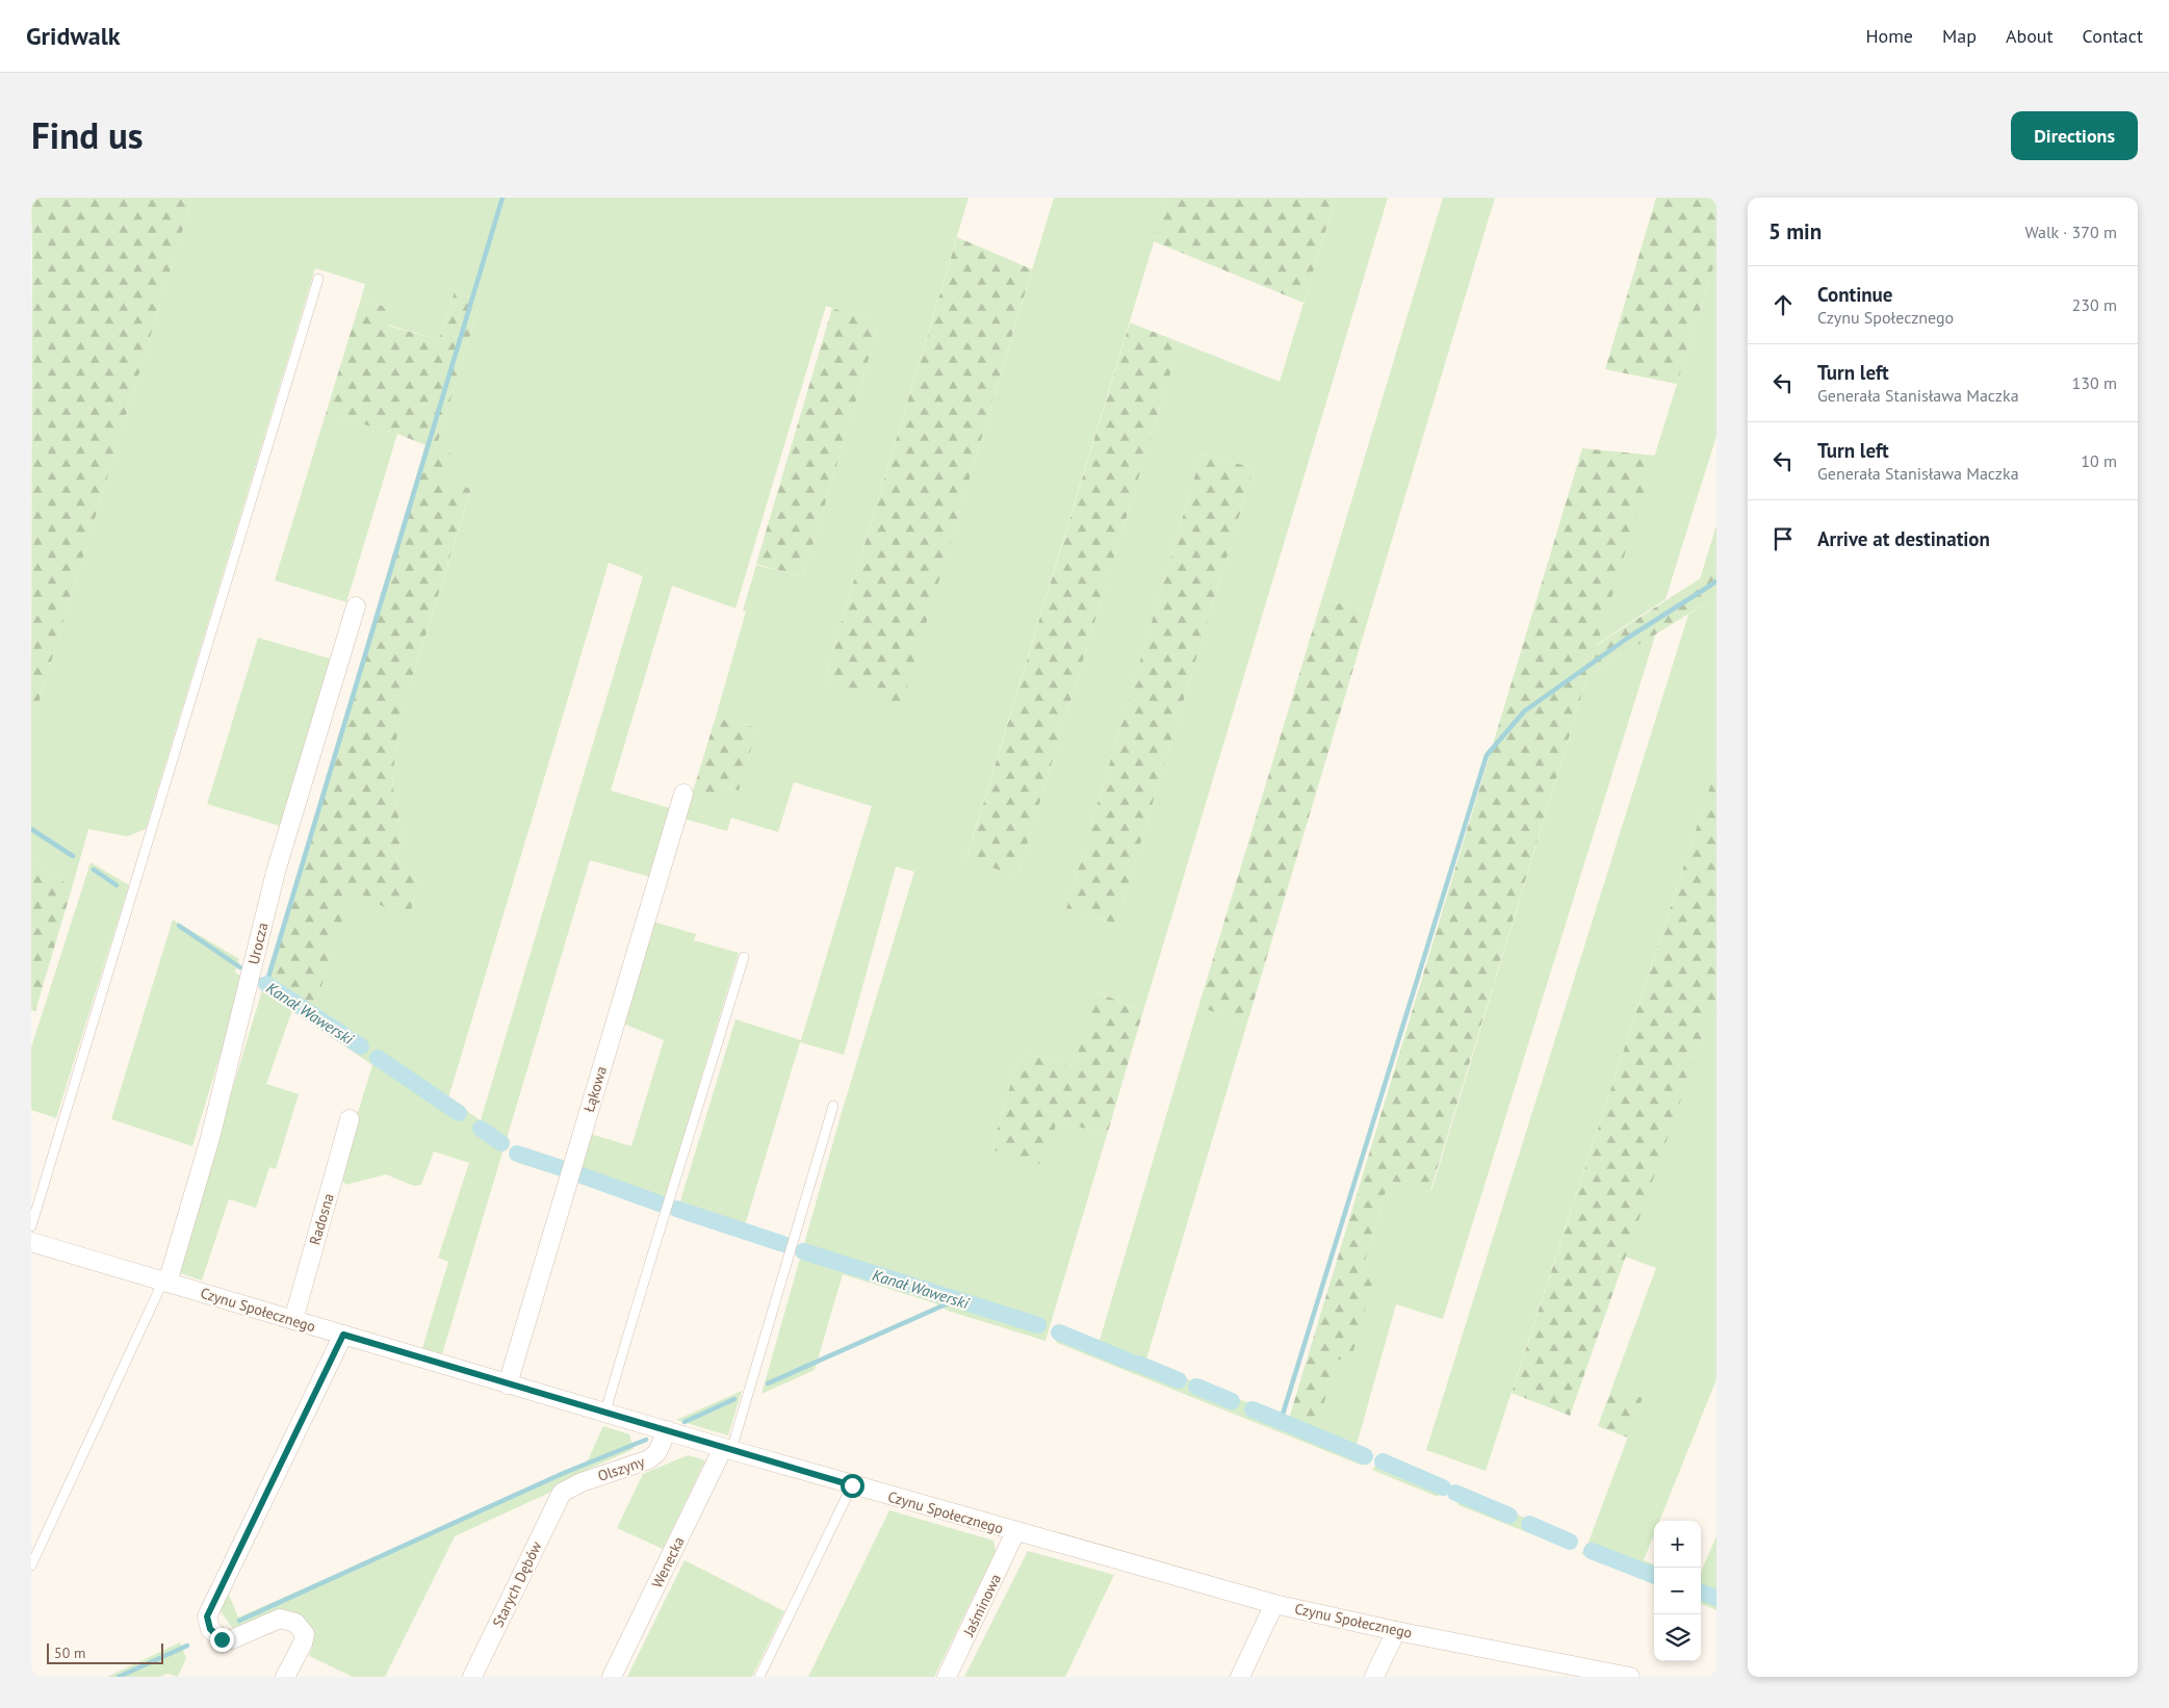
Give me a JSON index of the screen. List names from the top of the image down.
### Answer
{
  "streets": {
    "street": [
      "Urocza",
      "Łąkowa",
      "Radosna",
      "Czynu Społecznego",
      "Olszyny",
      "Wenecka",
      "Starych Dębów",
      "Jaśminowa"
    ]
  },
  "crossings": [
    ["Urocza", "Czynu Społecznego"],
    ["Łąkowa", "Czynu Społecznego"],
    ["Radosna", "Czynu Społecznego"],
    ["Czynu Społecznego", "Olszyny"],
    ["Czynu Społecznego", "Wenecka"],
    ["Czynu Społecznego", "Jaśminowa"],
    ["Olszyny", "Starych Dębów"]
  ],
  "water": ["Kanał Wawerski"],
  "scale_bar": "50 m",
  "page": {
    "header": "Gridwalk",
    "nav": [
      "Home",
      "Map",
      "About",
      "Contact"
    ],
    "title": "Find us",
    "buttons": "Directions",
    "heading": ["5 min", "Walk · 370 m"],
    "list": [
      ["Continue", "Czynu Społecznego", "230 m"],
      ["Turn left", "Generała Stanisława Maczka", "130 m"],
      ["Turn left", "Generała Stanisława Maczka", "10 m"],
      "Arrive at destination"
    ],
    "map_buttons": ["+", "−"],
    "scale": "50 m"
  }
}
